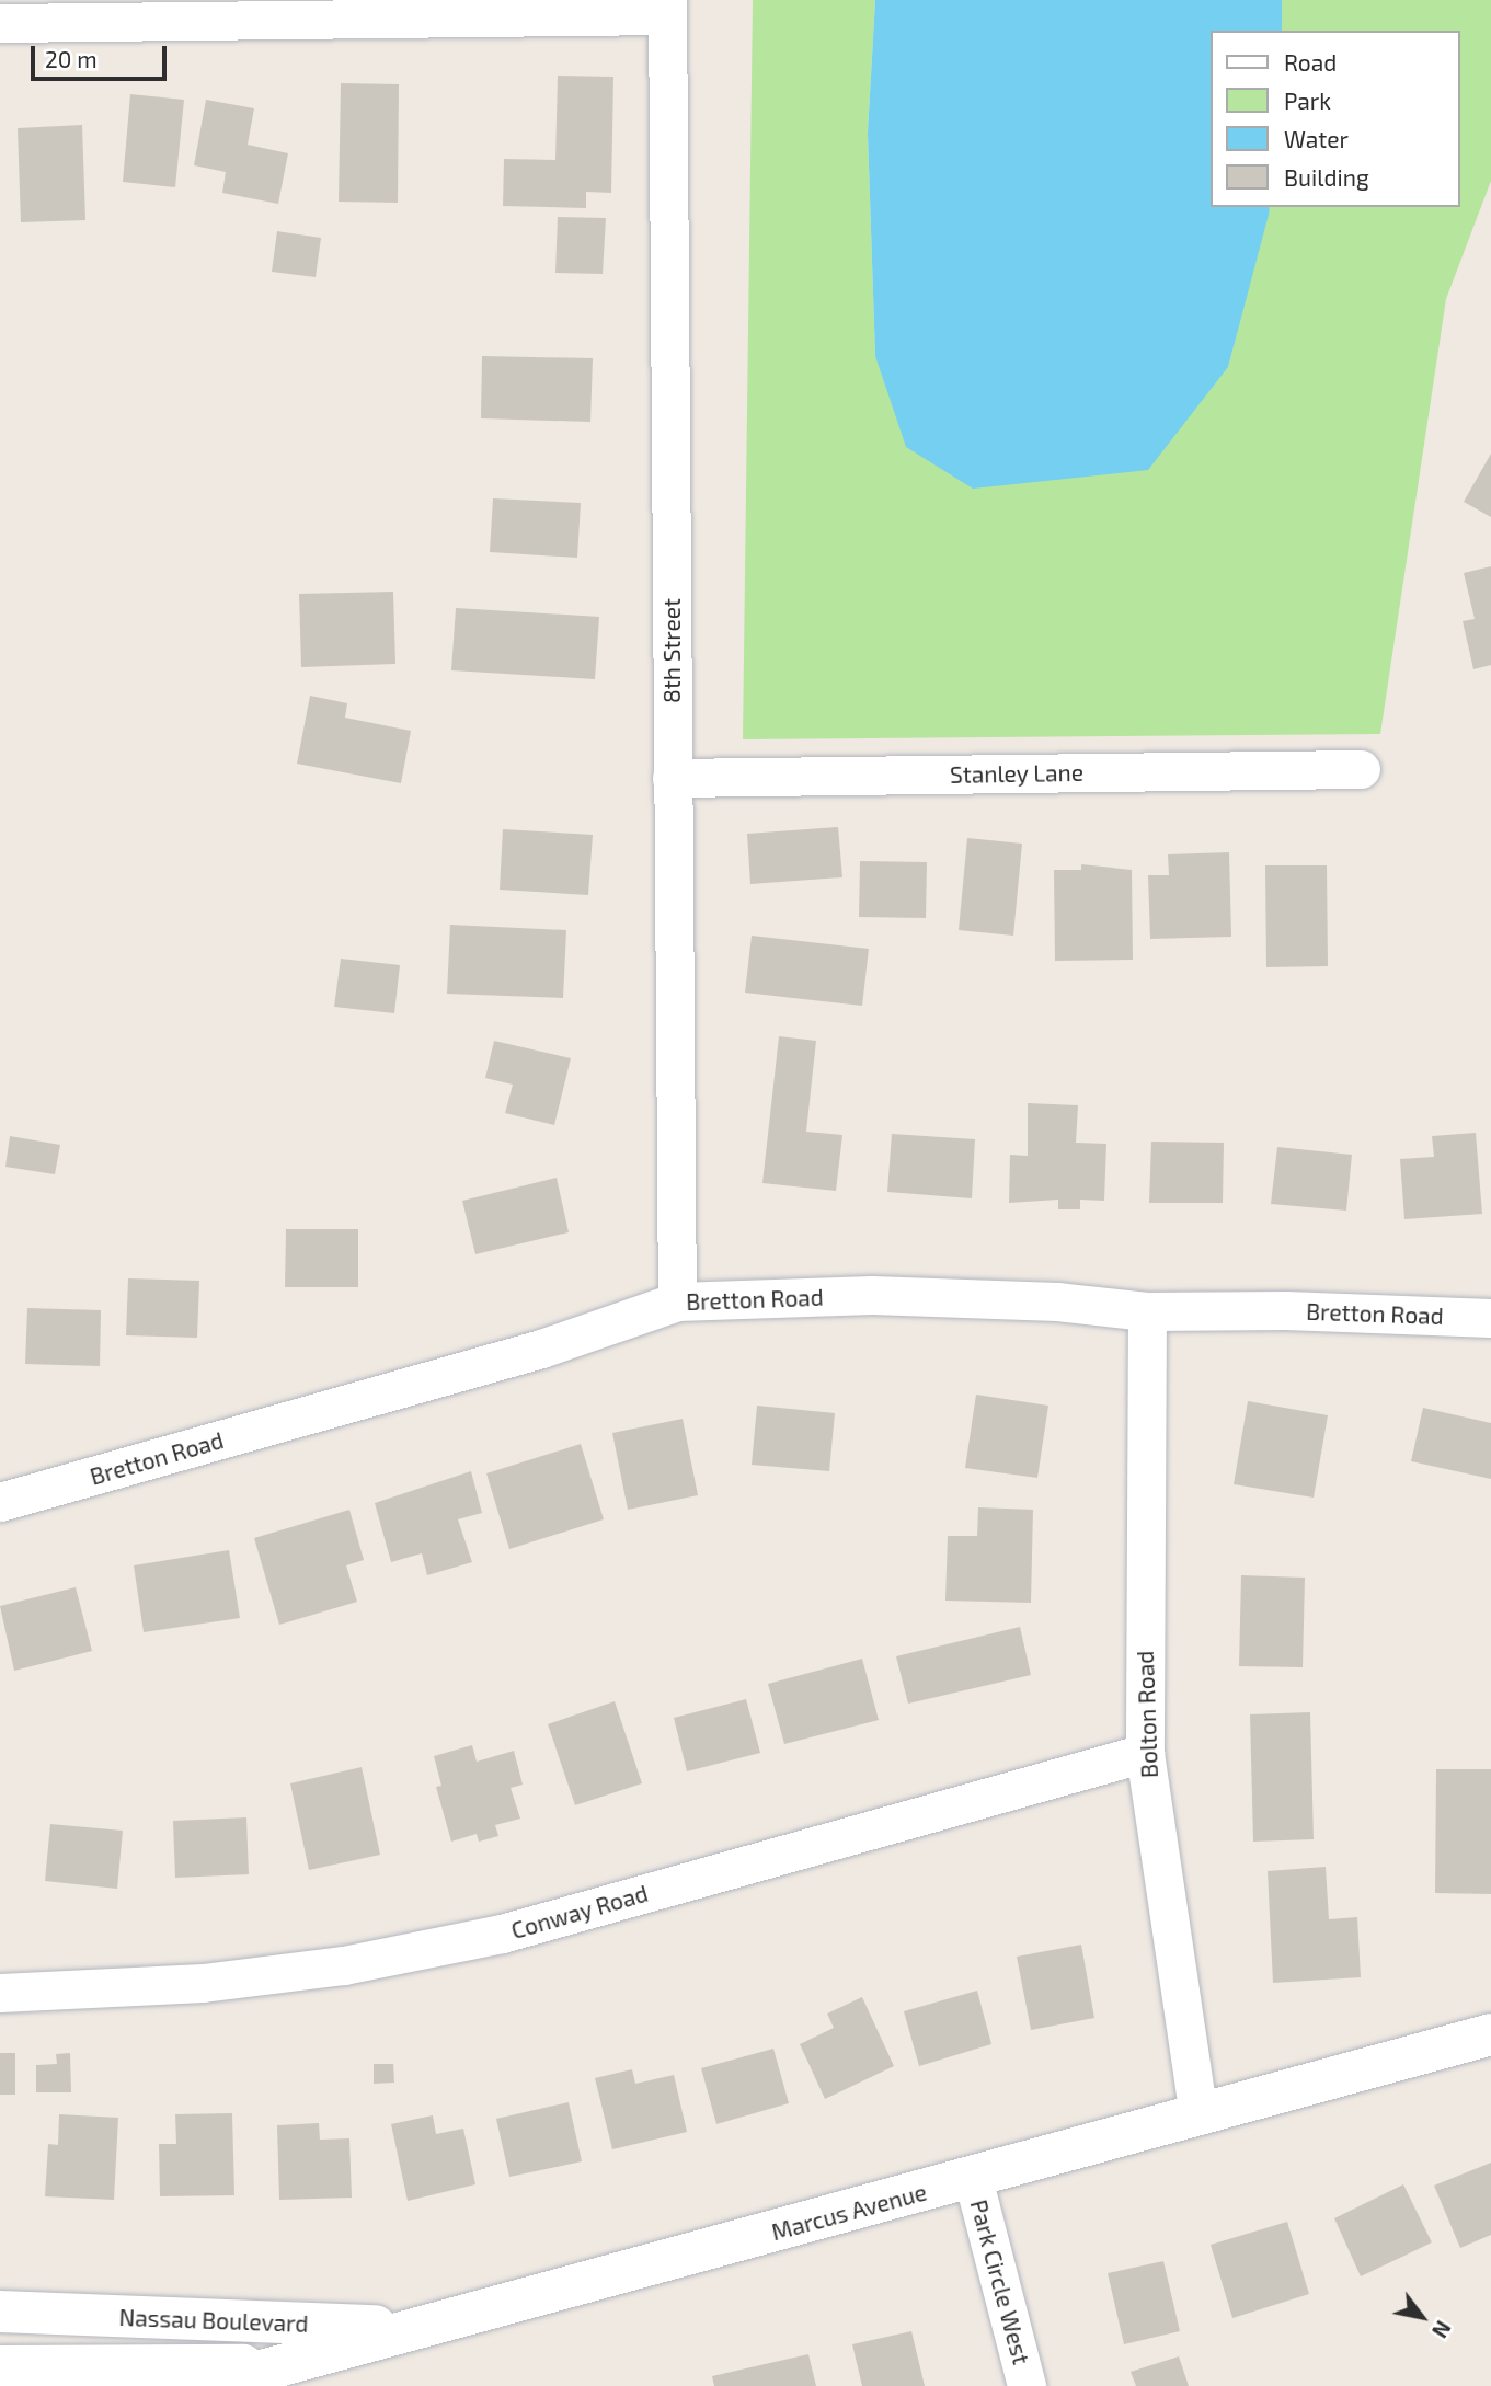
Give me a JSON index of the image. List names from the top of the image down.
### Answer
{
  "streets": {
    "main road": ["Marcus Avenue", "Nassau Boulevard"],
    "street": [
      "8th Street",
      "Stanley Lane",
      "Bretton Road",
      "Bolton Road",
      "Conway Road",
      "Park Circle West"
    ]
  },
  "crossings": [
    ["8th Street", "Stanley Lane"],
    ["8th Street", "Bretton Road"],
    ["Bretton Road", "Bolton Road"],
    ["Bolton Road", "Conway Road"],
    ["Bolton Road", "Marcus Avenue"],
    ["Marcus Avenue", "Park Circle West"],
    ["Marcus Avenue", "Nassau Boulevard"]
  ],
  "legend": [
    "Road",
    "Park",
    "Water",
    "Building"
  ],
  "scale_bar": "20 m",
  "north": "bottom right"
}
